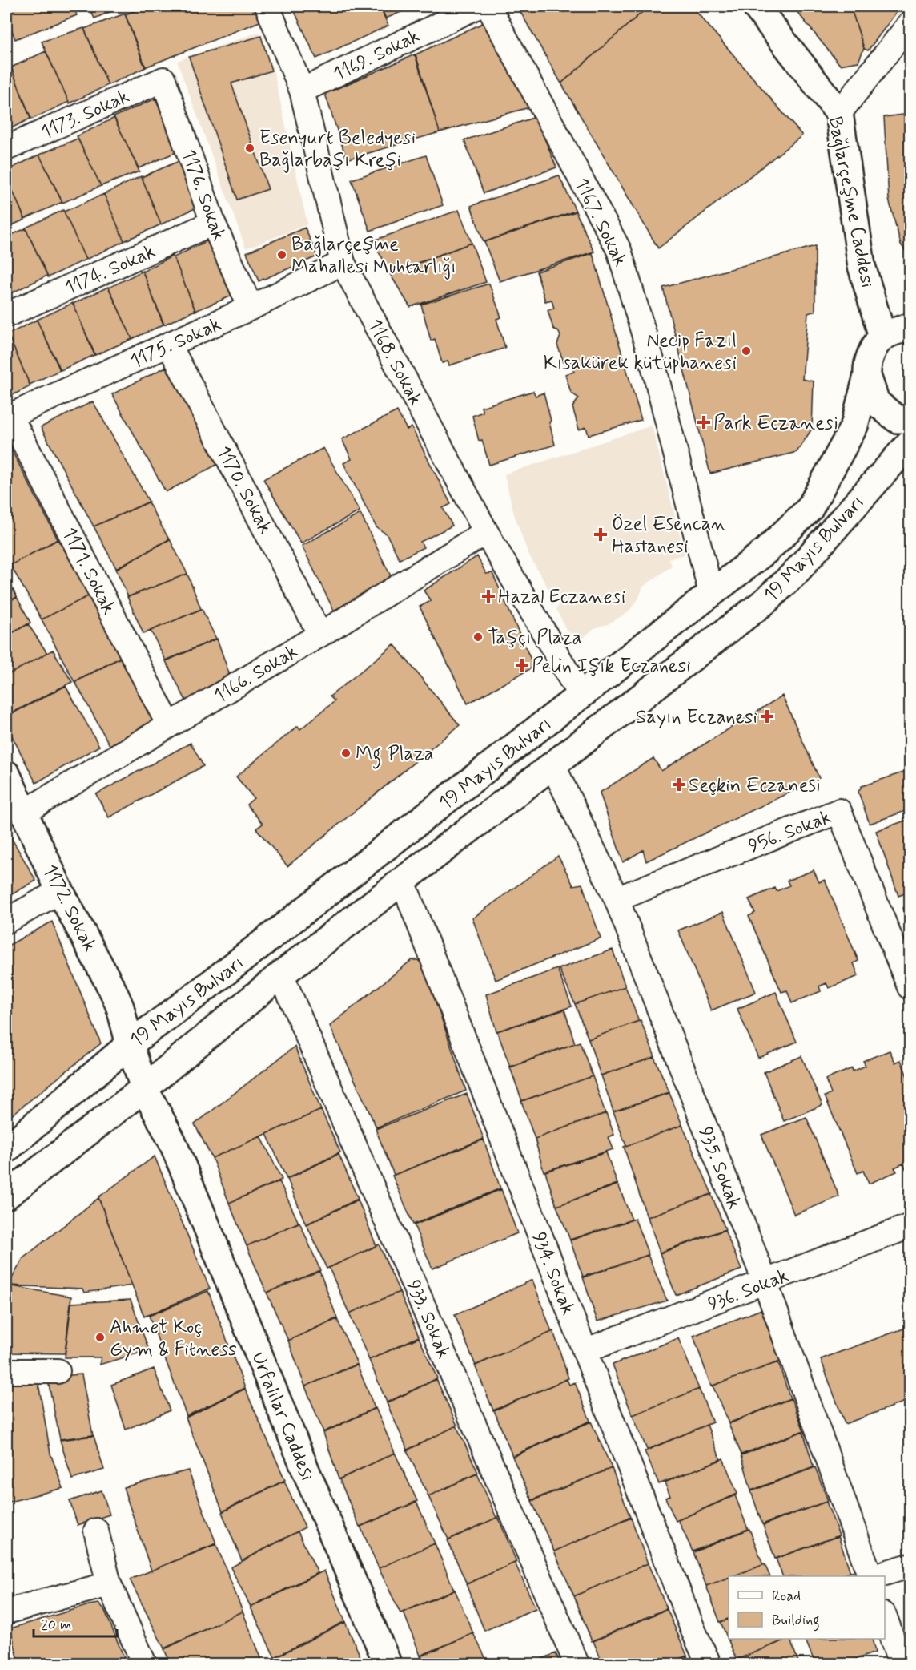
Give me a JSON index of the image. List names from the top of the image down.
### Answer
{
  "streets": {
    "main road": [
      "Bağlarçeşme Caddesi",
      "19 Mayıs Bulvarı",
      "1172. Sokak",
      "Urfalılar Caddesi"
    ],
    "street": [
      "1169. Sokak",
      "1173. Sokak",
      "1176. Sokak",
      "1167. Sokak",
      "1174. Sokak",
      "1175. Sokak",
      "1168. Sokak",
      "1170. Sokak",
      "1171. Sokak",
      "1166. Sokak",
      "956. Sokak",
      "935. Sokak",
      "934. Sokak",
      "936. Sokak",
      "933. Sokak"
    ]
  },
  "crossings": [
    ["1169. Sokak", "1168. Sokak"],
    ["1173. Sokak", "1176. Sokak"],
    ["1176. Sokak", "1174. Sokak"],
    ["1176. Sokak", "1175. Sokak"],
    ["Bağlarçeşme Caddesi", "19 Mayıs Bulvarı"],
    ["1167. Sokak", "19 Mayıs Bulvarı"],
    ["1175. Sokak", "1168. Sokak"],
    ["1175. Sokak", "1170. Sokak"],
    ["1175. Sokak", "1171. Sokak"],
    ["1168. Sokak", "19 Mayıs Bulvarı"],
    ["1168. Sokak", "1166. Sokak"],
    ["1170. Sokak", "1166. Sokak"],
    ["19 Mayıs Bulvarı", "1172. Sokak"],
    ["19 Mayıs Bulvarı", "935. Sokak"],
    ["19 Mayıs Bulvarı", "934. Sokak"],
    ["19 Mayıs Bulvarı", "933. Sokak"],
    ["19 Mayıs Bulvarı", "Urfalılar Caddesi"],
    ["1171. Sokak", "1166. Sokak"],
    ["1166. Sokak", "1172. Sokak"],
    ["956. Sokak", "935. Sokak"],
    ["1172. Sokak", "Urfalılar Caddesi"],
    ["935. Sokak", "936. Sokak"],
    ["934. Sokak", "936. Sokak"]
  ],
  "places": {
    "other": [
      "Esenyurt Beledyesi Bağlarbaşı Kreşi",
      "Bağlarçeşme Mahallesi Muhtarlığı",
      "Necip Fazıl Kısakürek kütüphanesi",
      "Taşçı Plaza",
      "Mg Plaza",
      "Ahmet Koç Gym & Fitness"
    ],
    "health": [
      "Park Eczanesi",
      "Özel Esencan Hastanesi",
      "Hazal Eczanesi",
      "Pelin Işık Eczanesi",
      "Sayın Eczanesi",
      "Seçkin Eczanesi"
    ]
  },
  "legend": ["Road", "Building"],
  "scale_bar": "20 m"
}
